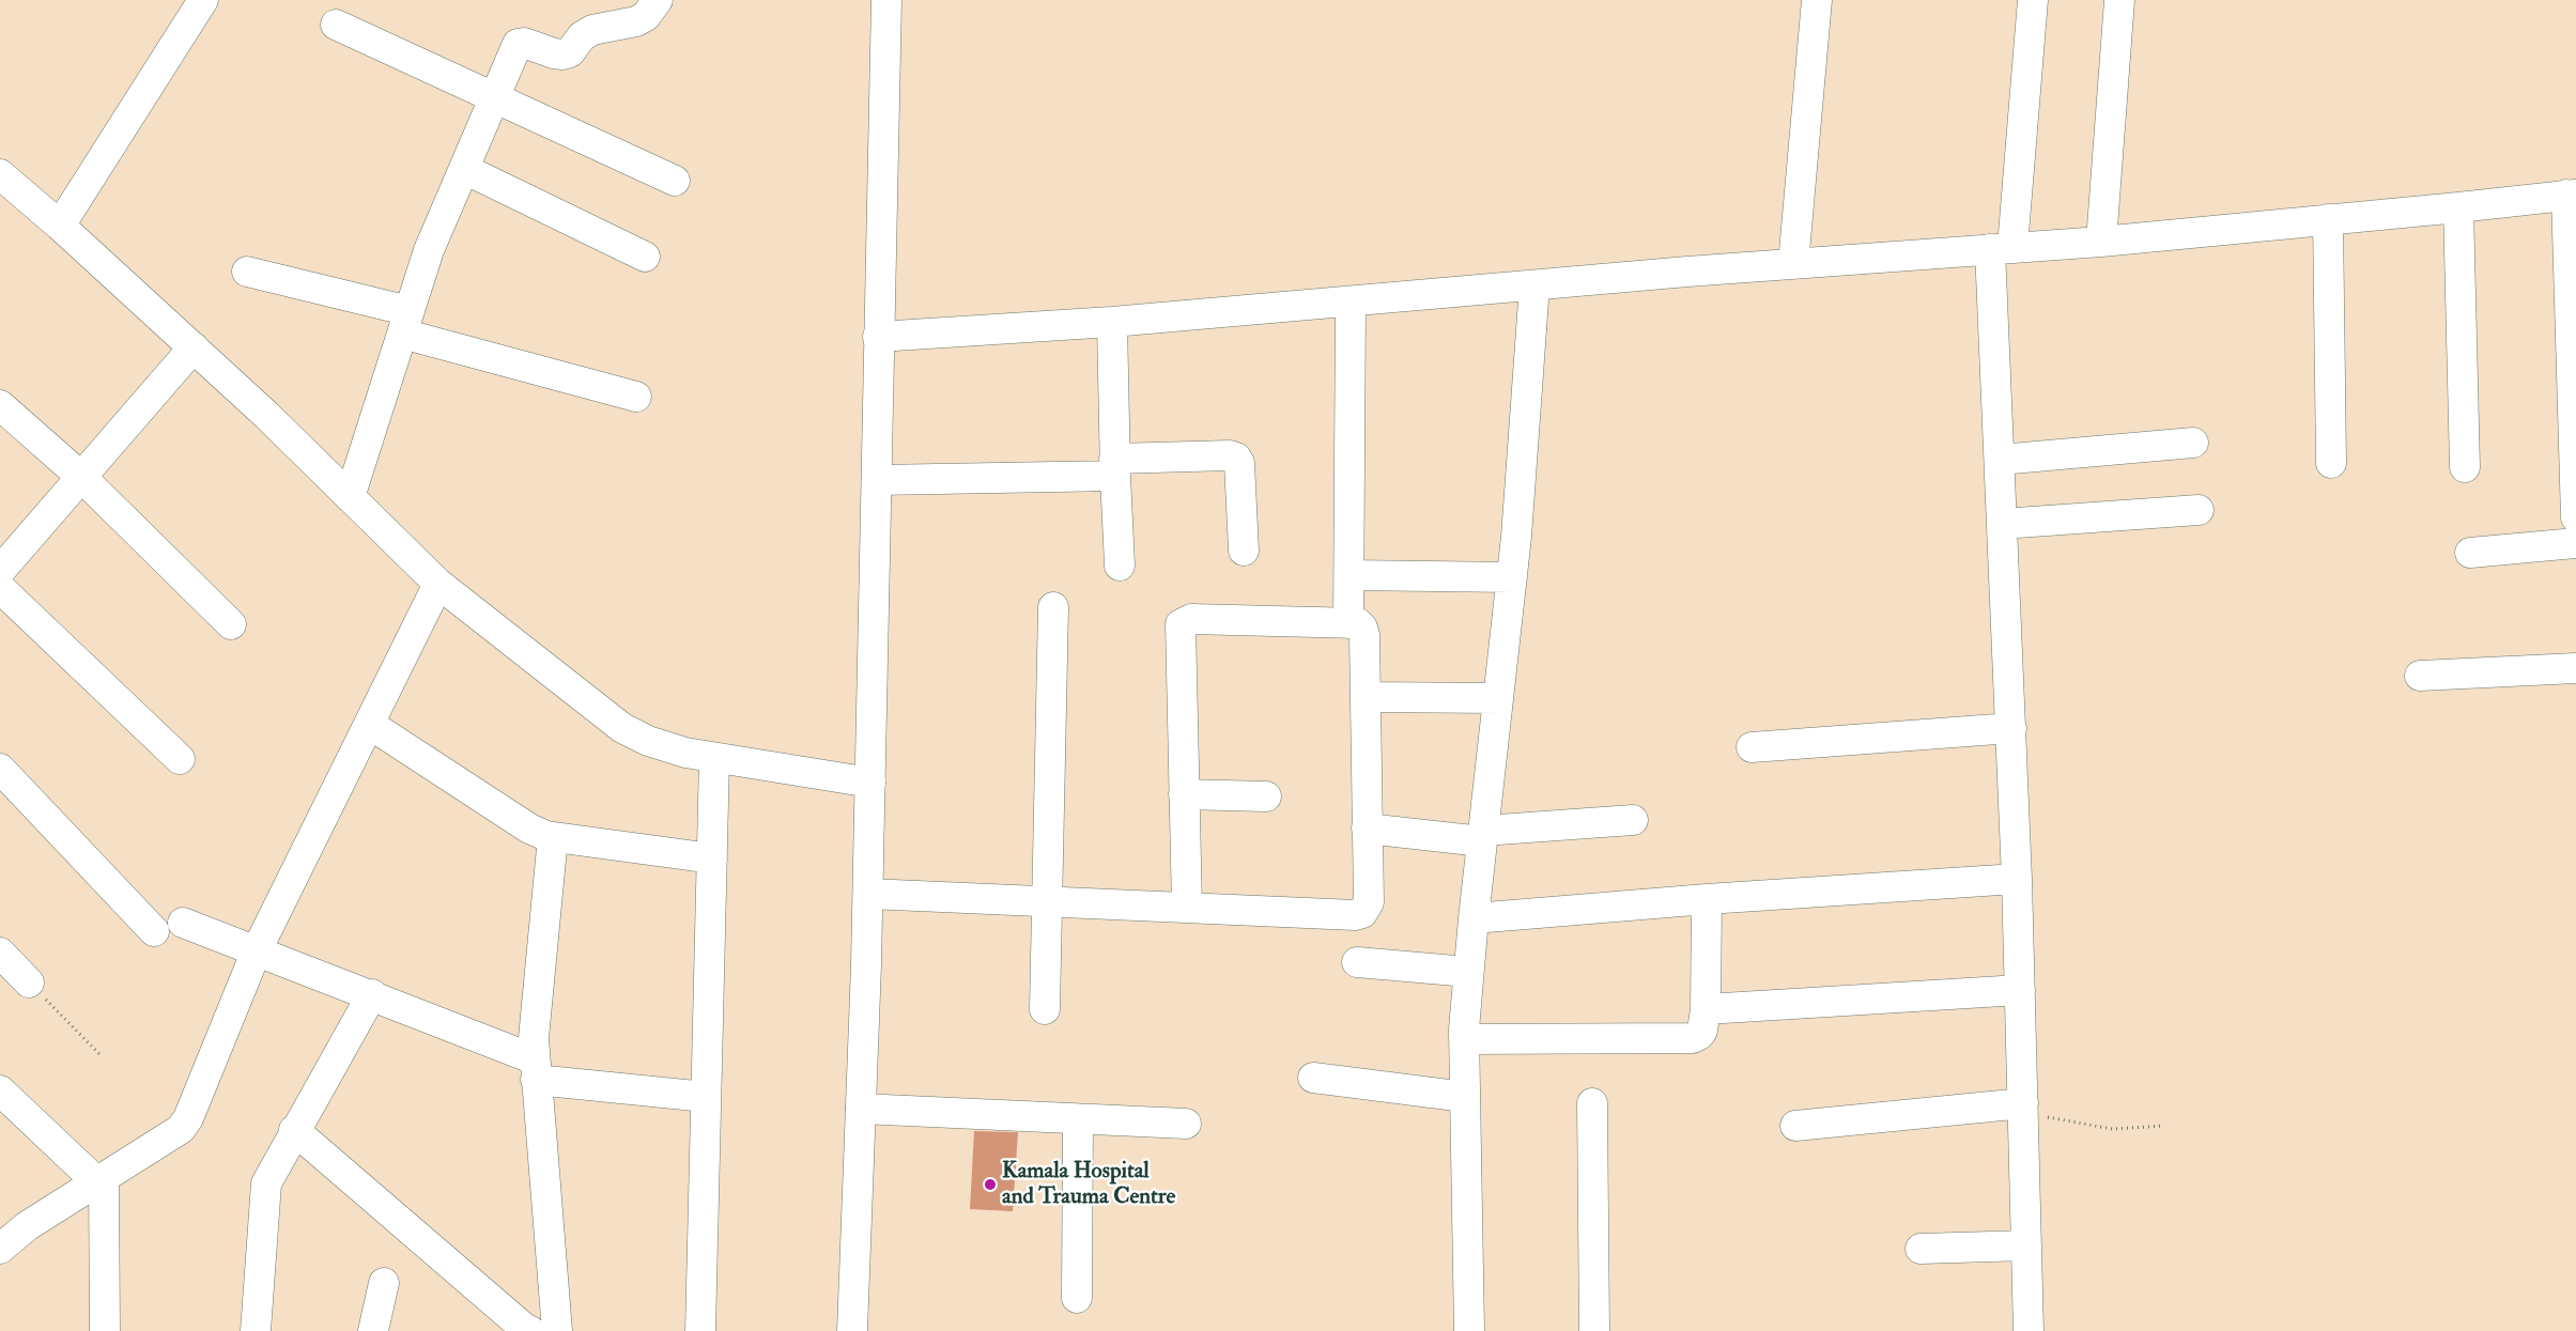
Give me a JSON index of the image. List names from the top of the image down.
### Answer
{
  "places": ["Kamala Hospital and Trauma Centre"]
}
